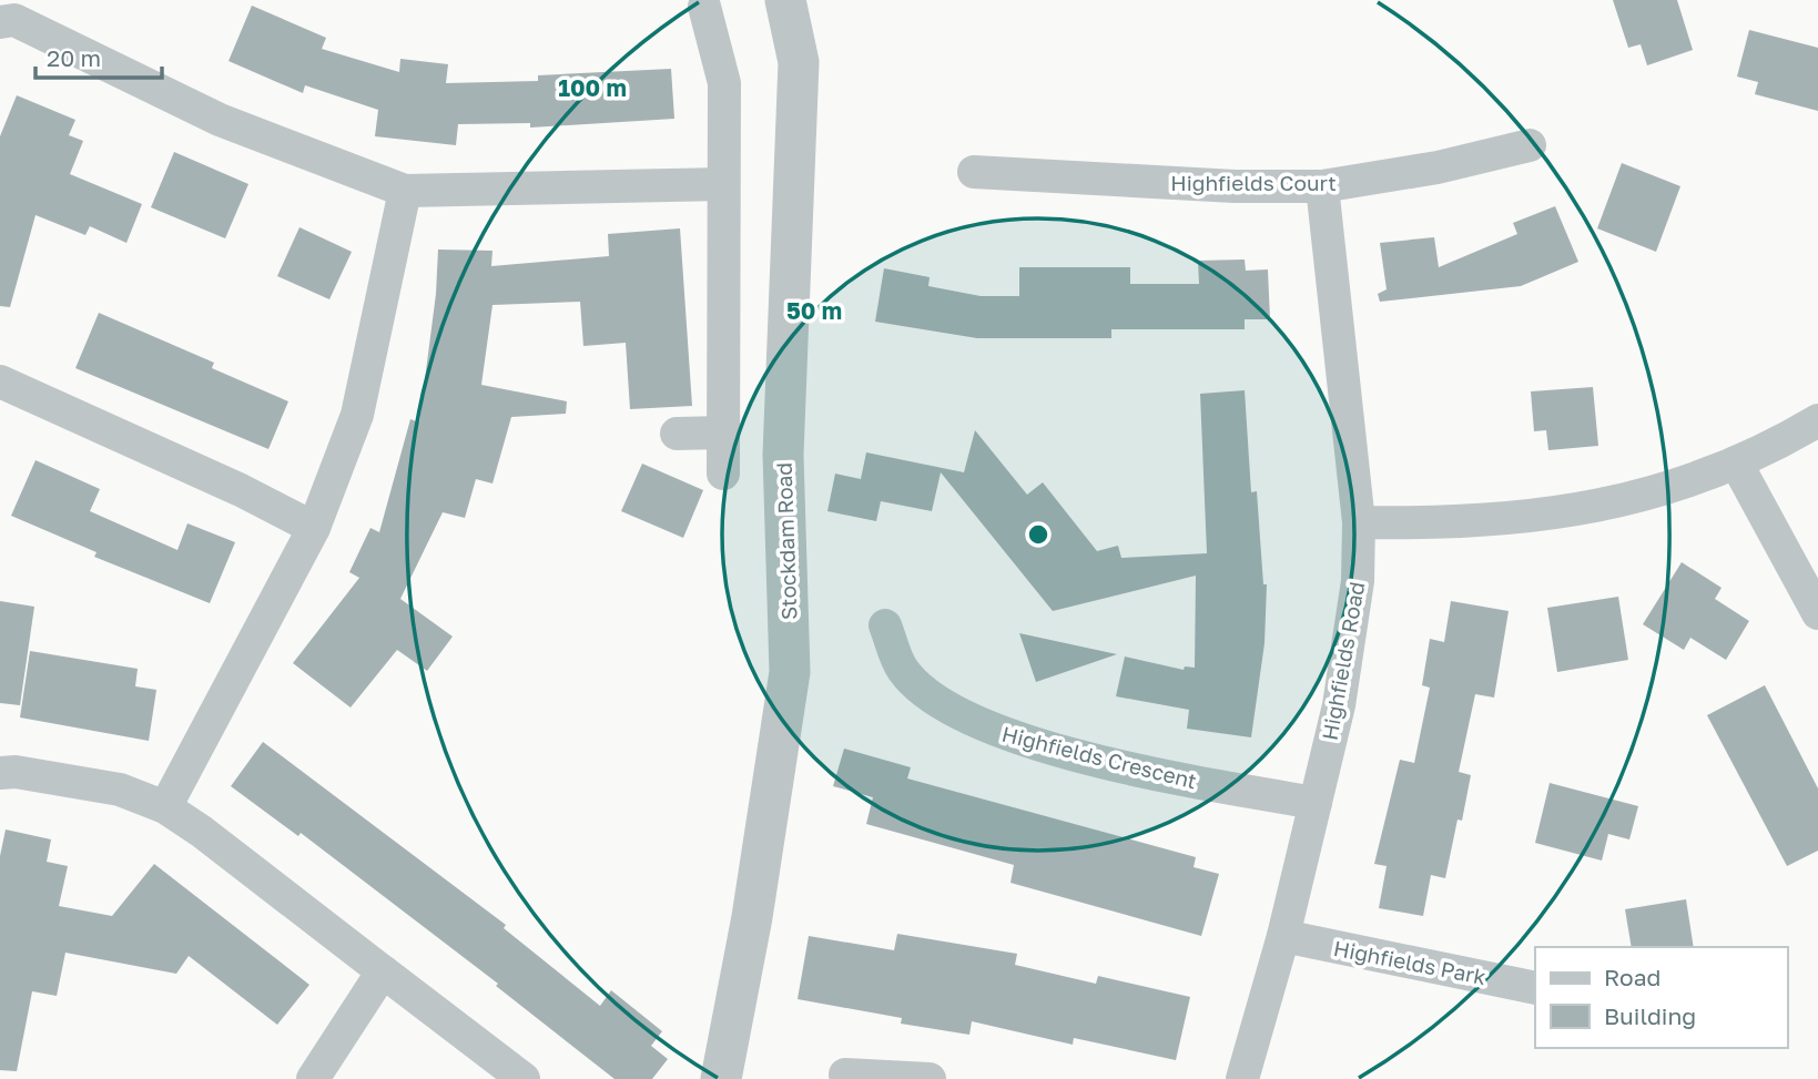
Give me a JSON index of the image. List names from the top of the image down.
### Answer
{
  "streets": {
    "street": [
      "Highfields Court",
      "Stockdam Road",
      "Highfields Road",
      "Highfields Crescent",
      "Highfields Park"
    ]
  },
  "crossings": [
    ["Highfields Court", "Highfields Road"],
    ["Highfields Road", "Highfields Crescent"],
    ["Highfields Road", "Highfields Park"]
  ],
  "legend": ["Road", "Building"],
  "scale_bar": "20 m",
  "rings": ["100 m", "50 m"]
}
